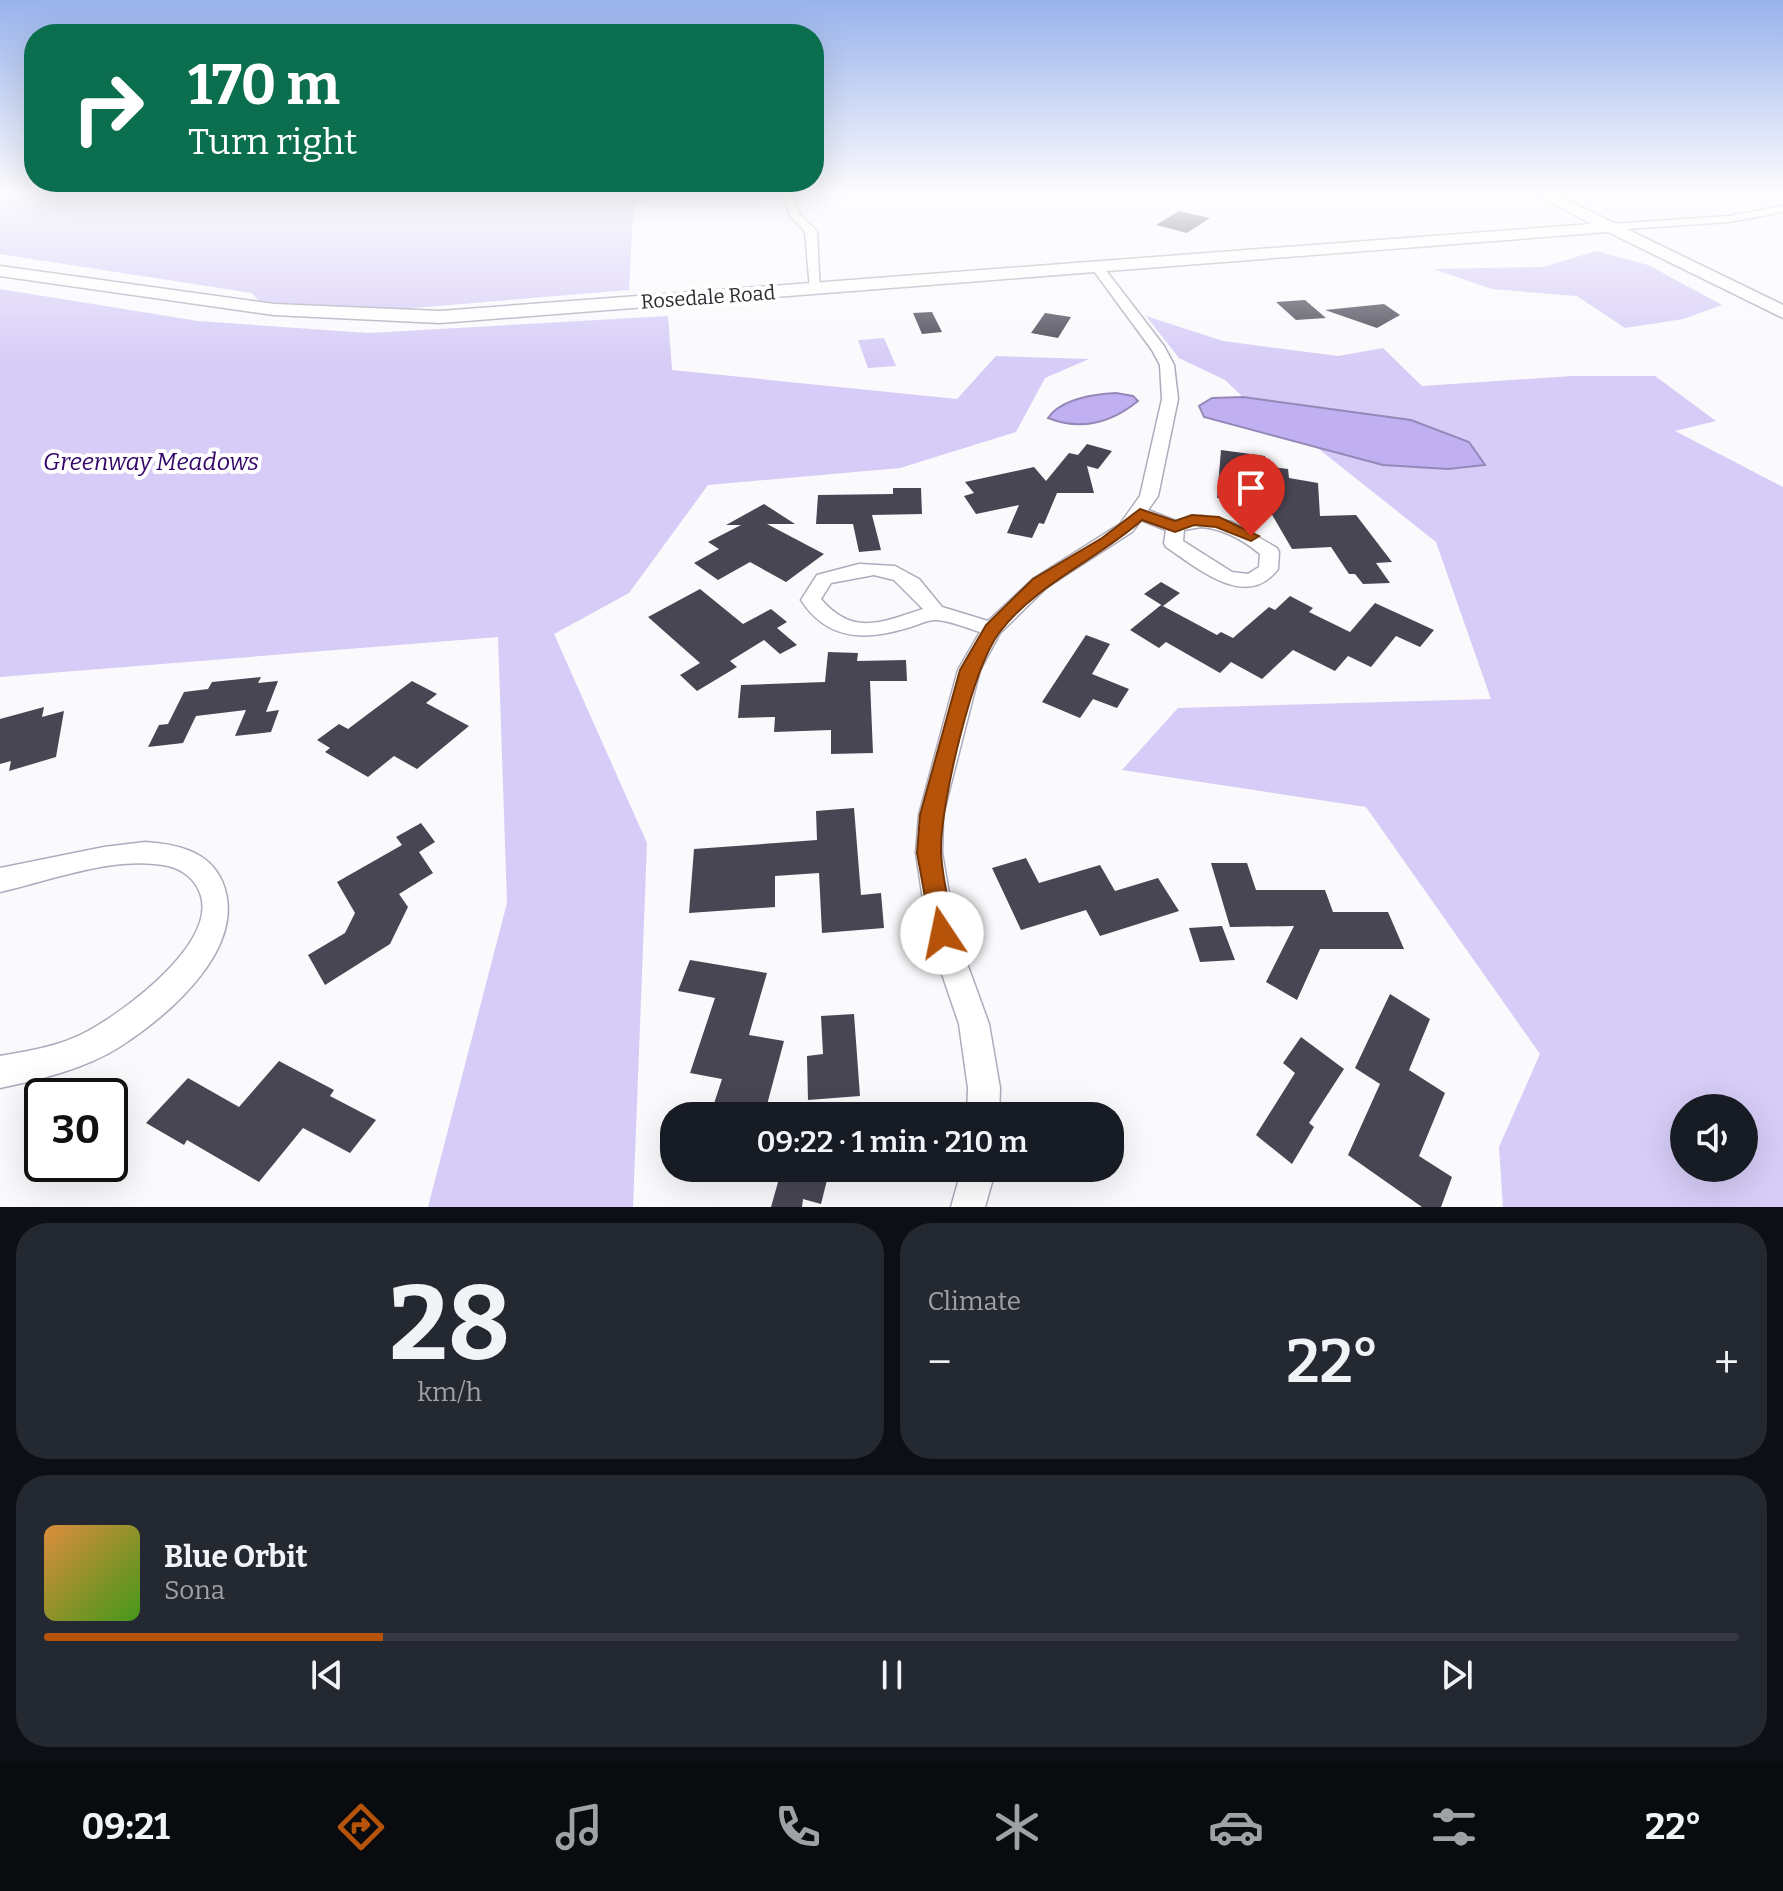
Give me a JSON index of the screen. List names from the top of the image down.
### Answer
{
  "streets": {
    "street": ["Rosedale Road"]
  },
  "parks": ["Greenway Meadows"],
  "page": {
    "turn": ["170 m", "Turn right"],
    "limit": "30",
    "trip": "09:22 · 1 min · 210 m",
    "tile": [
      ["28", "km/h"],
      "Climate"
    ],
    "heat": ["−", "22°", "+"],
    "song": ["Blue Orbit", "Sona"],
    "tabs": ["09:21", "22°"]
  }
}
